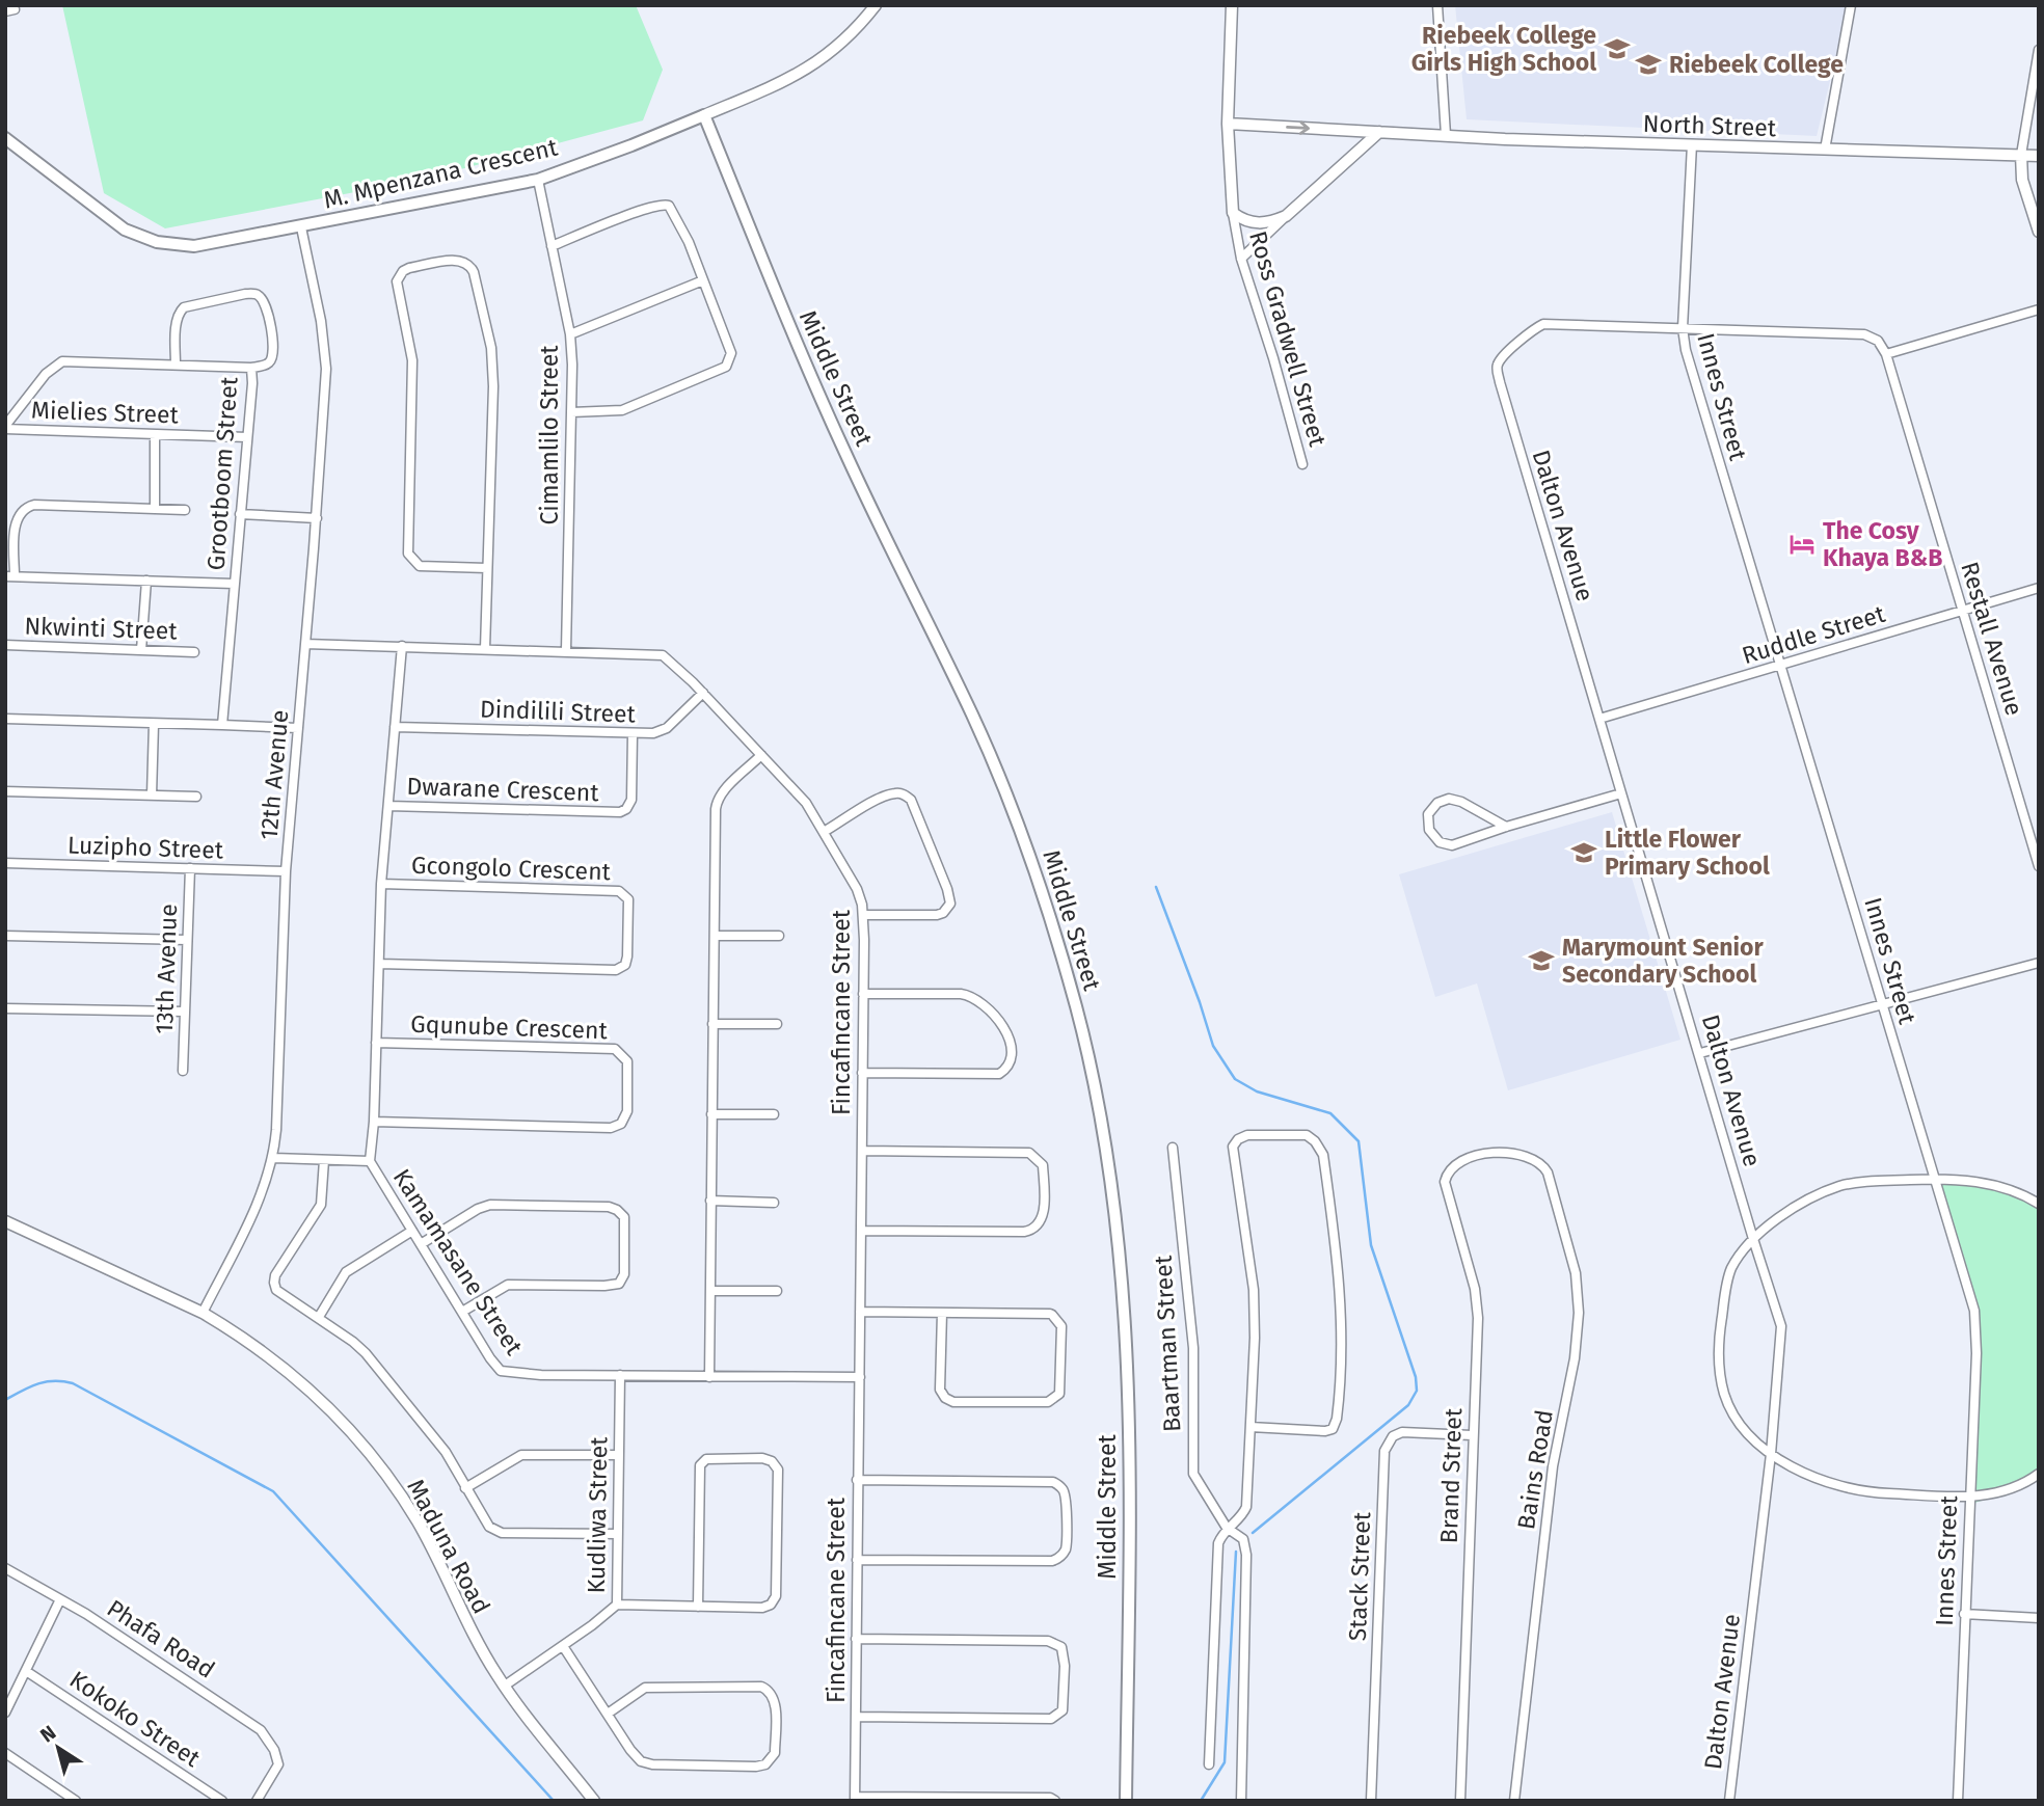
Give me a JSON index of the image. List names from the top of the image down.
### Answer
{
  "streets": {
    "main road": ["M. Mpenzana Crescent", "Middle Street"],
    "street": [
      "North Street",
      "Ross Gradwell Street",
      "Innes Street",
      "Mielies Street",
      "Cimamlilo Street",
      "Grootboom Street",
      "Dalton Avenue",
      "Nkwinti Street",
      "Ruddle Street",
      "Restall Avenue",
      "Dindilili Street",
      "12th Avenue",
      "Dwarane Crescent",
      "Luzipho Street",
      "Gcongolo Crescent",
      "13th Avenue",
      "Fincafincane Street",
      "Gqunube Crescent",
      "Kamamasane Street",
      "Baartman Street",
      "Bains Road",
      "Brand Street",
      "Kudliwa Street",
      "Maduna Road",
      "Stack Street",
      "Phafa Road",
      "Kokoko Street"
    ]
  },
  "crossings": [
    ["North Street", "Ross Gradwell Street"],
    ["North Street", "Innes Street"],
    ["M. Mpenzana Crescent", "Middle Street"],
    ["M. Mpenzana Crescent", "Cimamlilo Street"],
    ["M. Mpenzana Crescent", "12th Avenue"],
    ["Innes Street", "Dalton Avenue"],
    ["Innes Street", "Ruddle Street"],
    ["Innes Street", "Restall Avenue"],
    ["Mielies Street", "Grootboom Street"],
    ["Cimamlilo Street", "Fincafincane Street"],
    ["Dalton Avenue", "Ruddle Street"],
    ["Dalton Avenue", "Restall Avenue"],
    ["Ruddle Street", "Restall Avenue"],
    ["Dindilili Street", "Dwarane Crescent"],
    ["Dindilili Street", "Fincafincane Street"],
    ["Dindilili Street", "Kamamasane Street"],
    ["12th Avenue", "Luzipho Street"],
    ["12th Avenue", "Fincafincane Street"],
    ["12th Avenue", "Maduna Road"],
    ["Dwarane Crescent", "Kamamasane Street"],
    ["Luzipho Street", "13th Avenue"],
    ["Gcongolo Crescent", "Kamamasane Street"],
    ["Fincafincane Street", "Kamamasane Street"],
    ["Gqunube Crescent", "Kamamasane Street"],
    ["Kamamasane Street", "Kudliwa Street"],
    ["Bains Road", "Brand Street"],
    ["Brand Street", "Stack Street"],
    ["Kudliwa Street", "Maduna Road"]
  ],
  "places": {
    "school or university": [
      "Riebeek College Girls High School",
      "Riebeek College",
      "Little Flower Primary School",
      "Marymount Senior Secondary School"
    ],
    "hotel": ["The Cosy Khaya B&B"]
  },
  "north": "top left"
}
